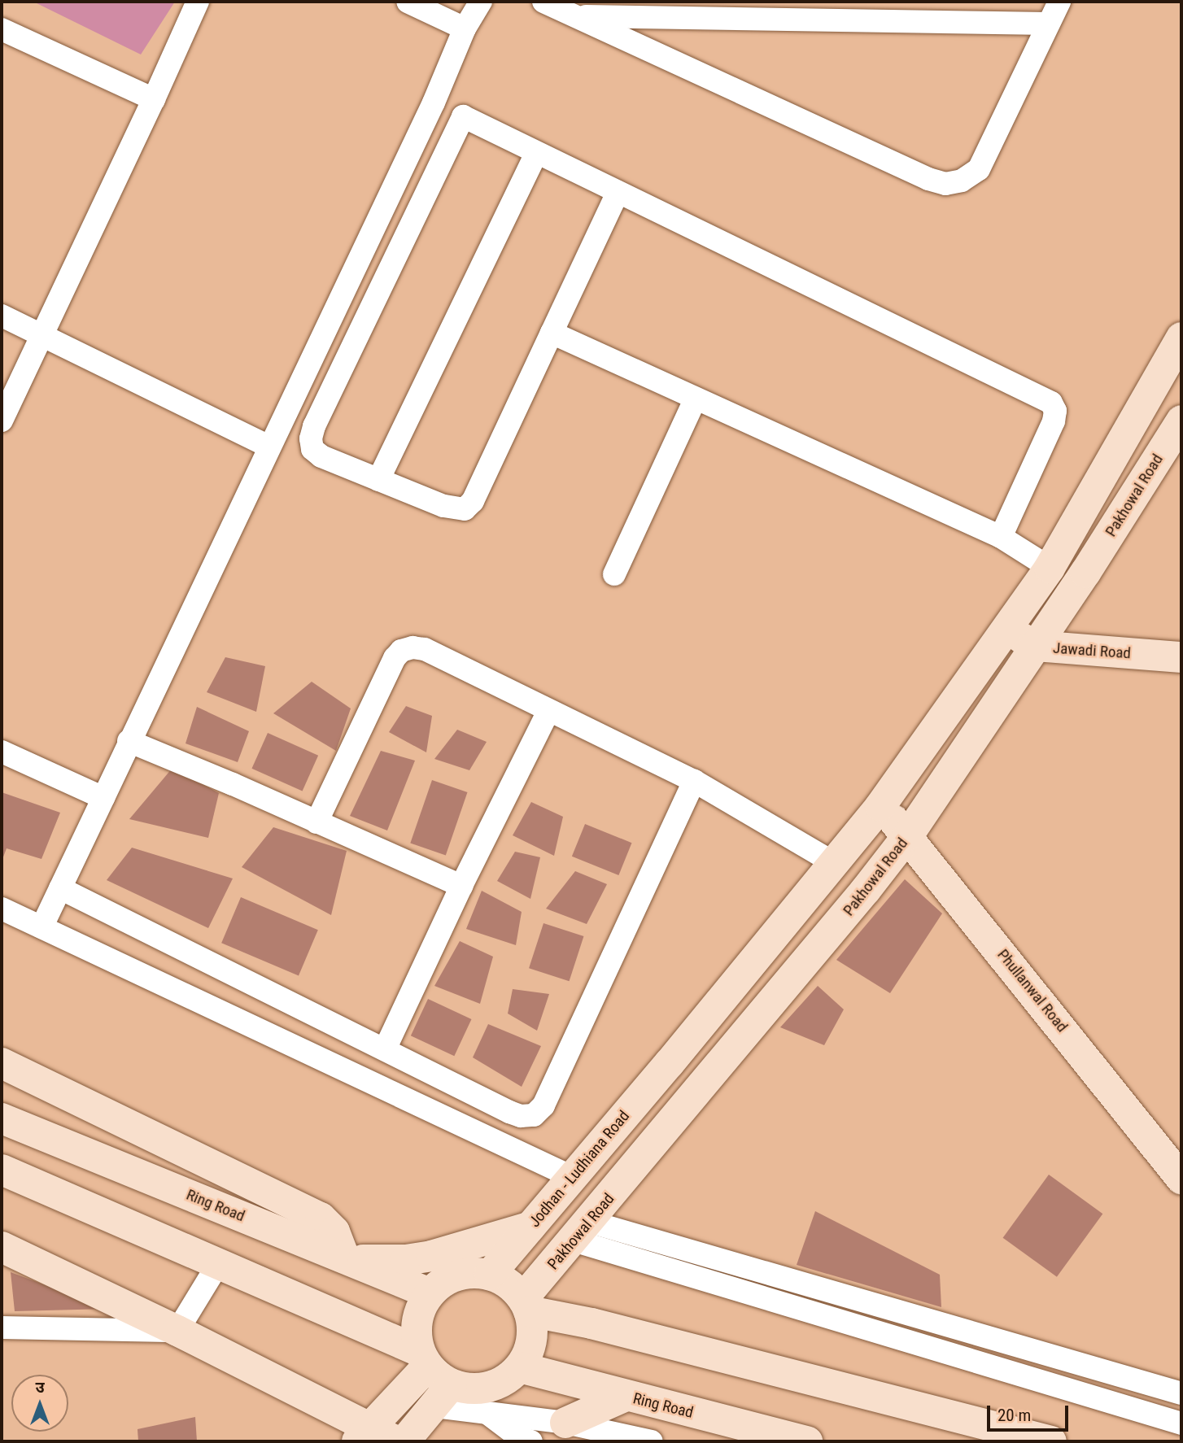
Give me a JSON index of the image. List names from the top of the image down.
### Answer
{
  "streets": {
    "street": [
      "Pakhowal Road",
      "Jawadi Road",
      "Phullanwal Road",
      "Jodhan - Ludhiana Road",
      "Ring Road"
    ]
  },
  "crossings": [
    ["Pakhowal Road", "Jawadi Road"],
    ["Pakhowal Road", "Phullanwal Road"],
    ["Pakhowal Road", "Jodhan - Ludhiana Road"],
    ["Pakhowal Road", "Ring Road"],
    ["Jodhan - Ludhiana Road", "Ring Road"]
  ],
  "scale_bar": "20 m",
  "north": "top"
}
